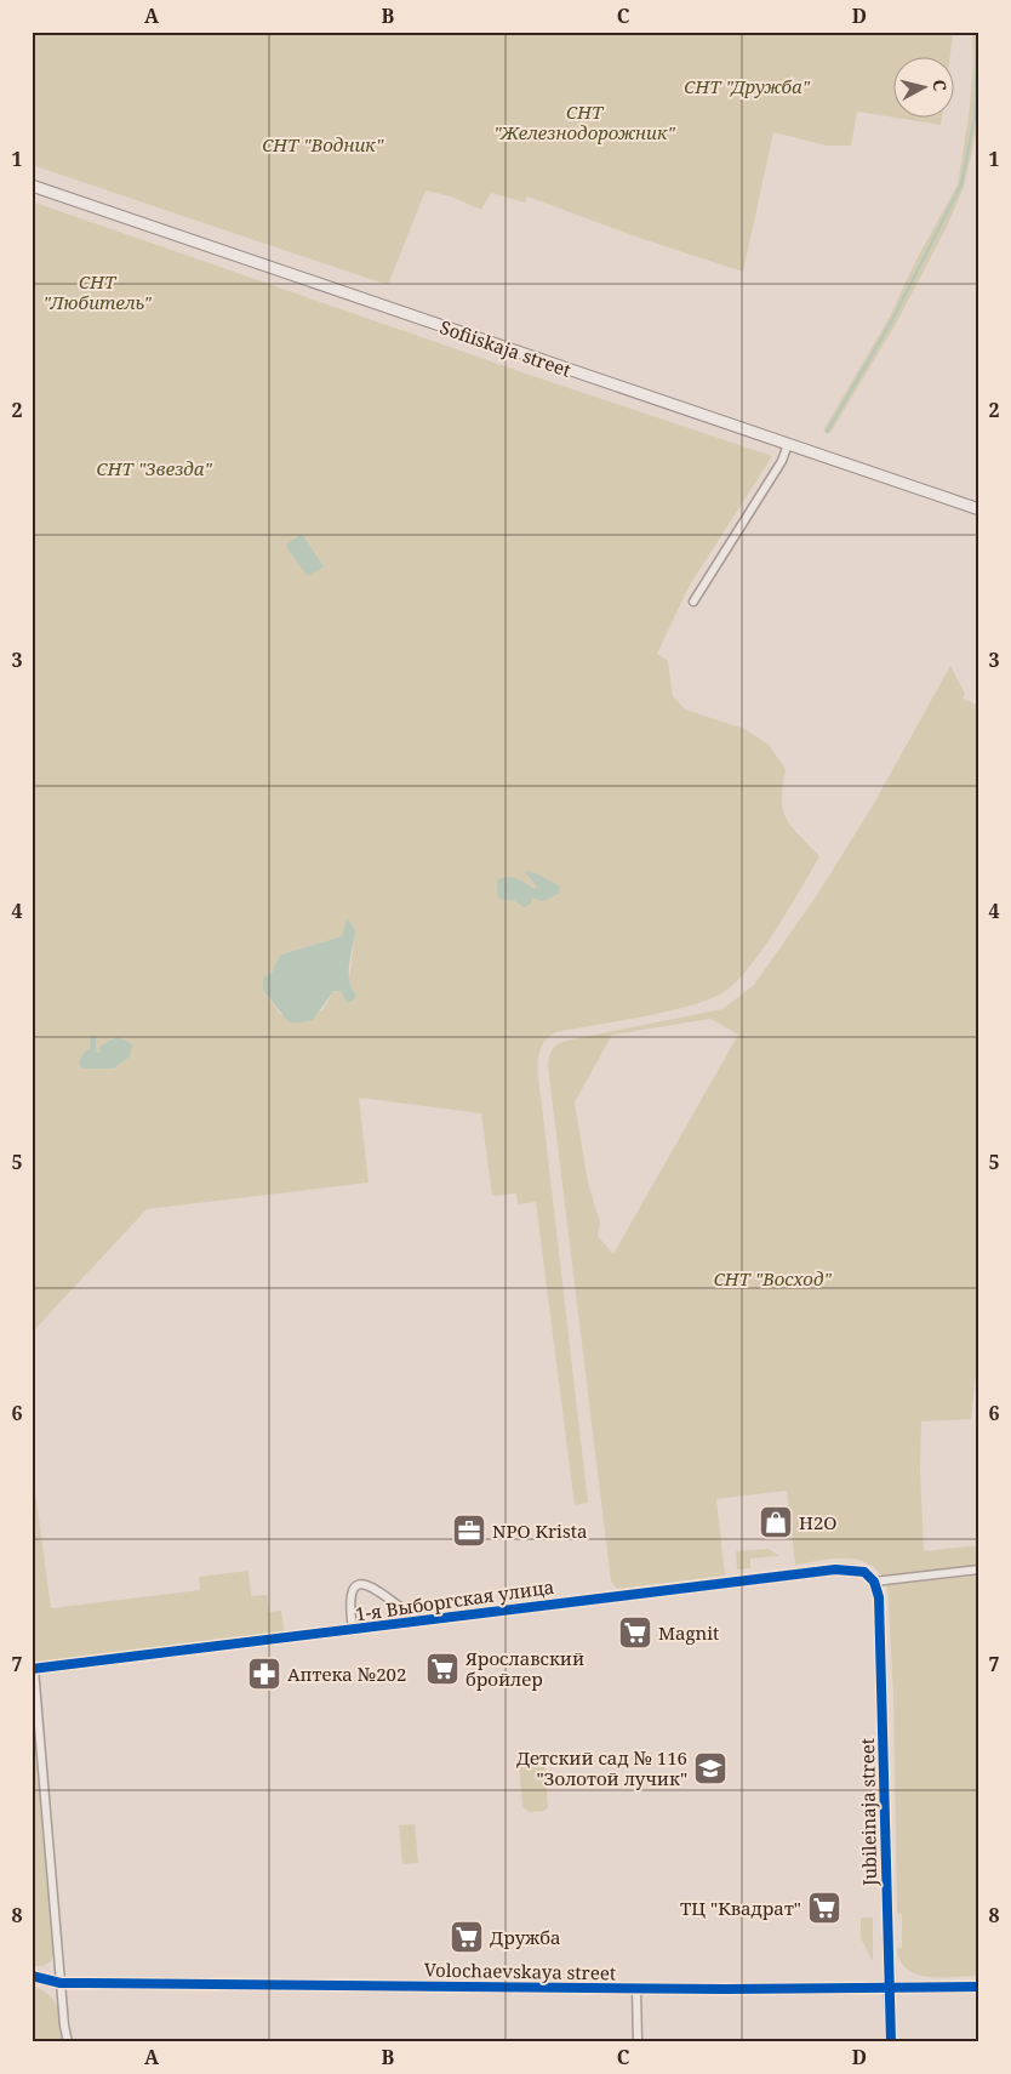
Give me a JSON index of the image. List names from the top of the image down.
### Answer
{
  "streets": {
    "main road": ["Sofiiskaja street"],
    "street": ["1-я Выборгская улица", "Jubileinaja street", "Volochaevskaya street"]
  },
  "crossings": [
    ["1-я Выборгская улица", "Jubileinaja street"],
    ["Jubileinaja street", "Volochaevskaya street"]
  ],
  "parks": [
    "СНТ \"Дружба\"",
    "СНТ \"Железнодорожник\"",
    "СНТ \"Водник\"",
    "СНТ \"Любитель\"",
    "СНТ \"Звезда\"",
    "СНТ \"Восход\""
  ],
  "places": {
    "shop": ["H2O"],
    "office": ["NPO Krista"],
    "supermarket": [
      "Magnit",
      "Ярославский бройлер",
      "ТЦ \"Квадрат\"",
      "Дружба"
    ],
    "pharmacy": ["Аптека №202"],
    "school or university": ["Детский сад № 116 \"Золотой лучик\""]
  },
  "north": "right",
  "grid": {
    "columns": [
      "A",
      "B",
      "C",
      "D"
    ],
    "rows": [
      "1",
      "2",
      "3",
      "4",
      "5",
      "6",
      "7",
      "8"
    ]
  }
}
